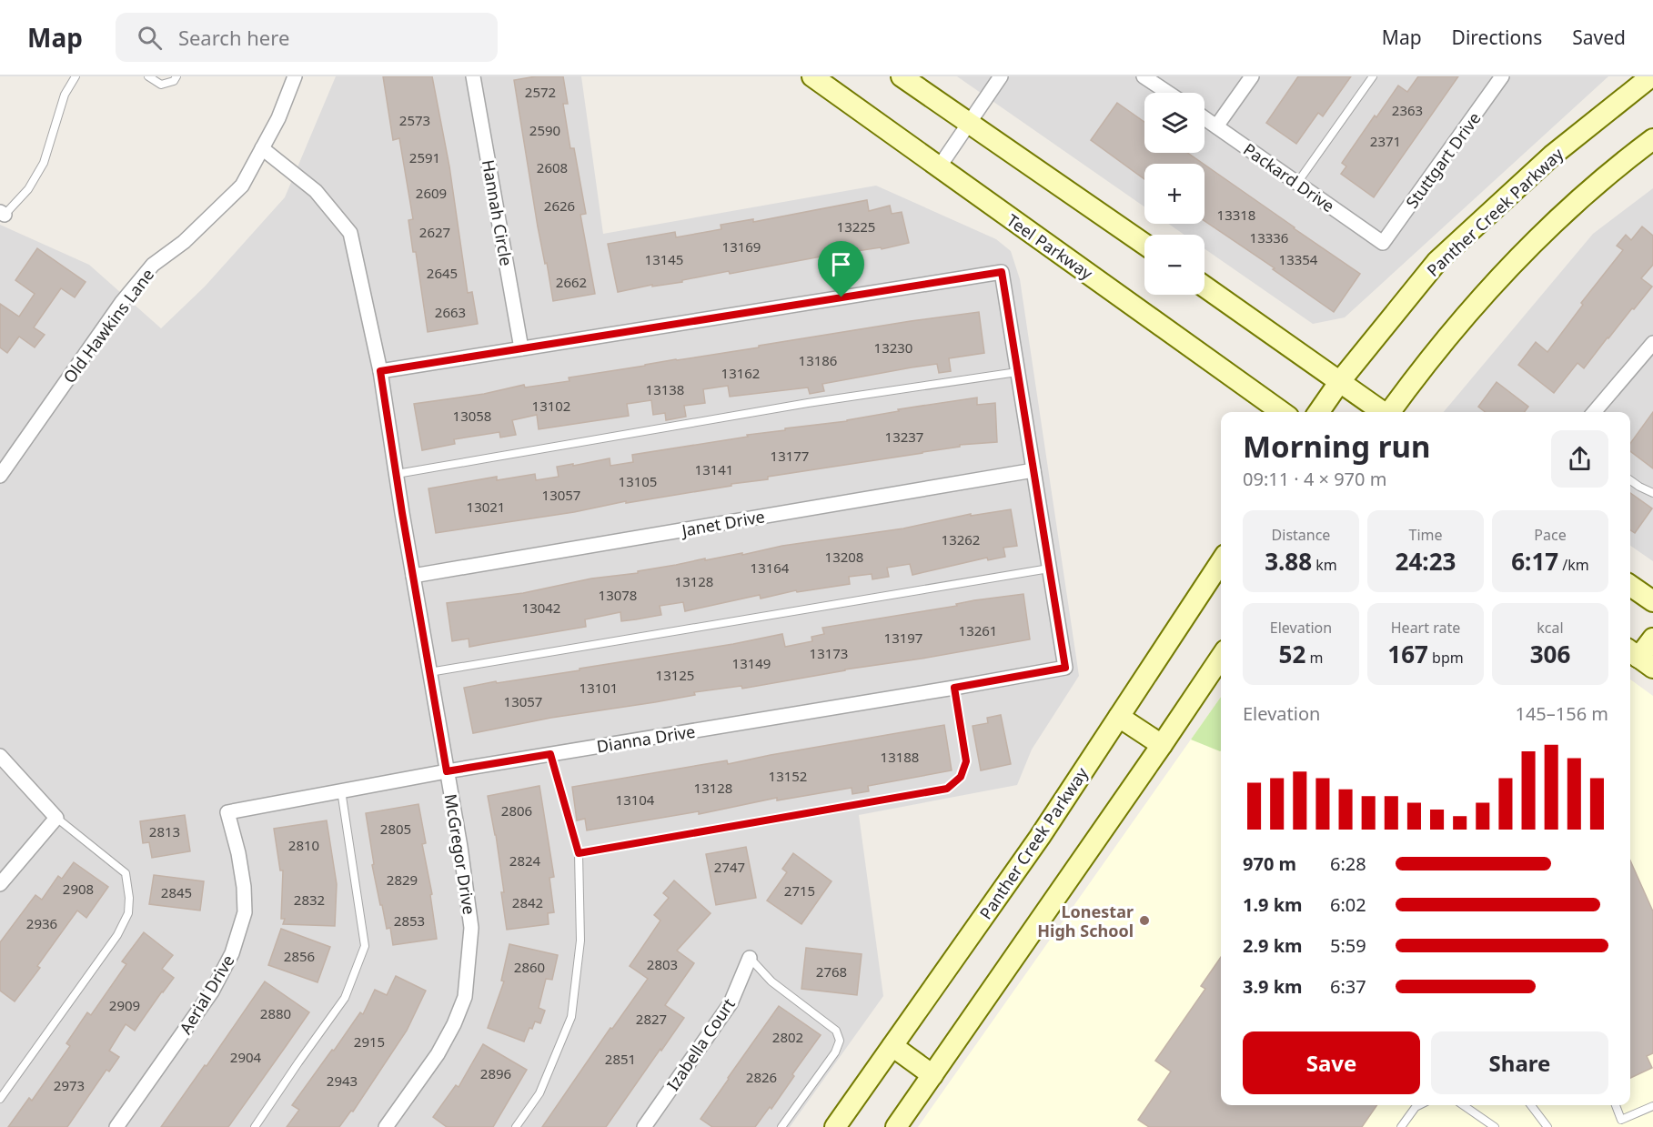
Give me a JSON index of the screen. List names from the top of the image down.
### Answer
{
  "streets": {
    "main road": ["Panther Creek Parkway", "Teel Parkway"],
    "street": [
      "Stuttgart Drive",
      "Packard Drive",
      "Hannah Circle",
      "Old Hawkins Lane",
      "Janet Drive",
      "Dianna Drive",
      "McGregor Drive",
      "Aerial Drive",
      "Izabella Court"
    ]
  },
  "crossings": [
    ["Stuttgart Drive", "Packard Drive"],
    ["Old Hawkins Lane", "McGregor Drive"],
    ["Janet Drive", "McGregor Drive"],
    ["Dianna Drive", "McGregor Drive"],
    ["Dianna Drive", "Aerial Drive"]
  ],
  "places": ["Lonestar High School"],
  "house_numbers": [
    "2572",
    "2363",
    "2573",
    "2590",
    "2371",
    "2591",
    "2608",
    "2609",
    "2626",
    "13318",
    "13225",
    "2627",
    "13336",
    "13169",
    "13145",
    "13354",
    "2645",
    "2662",
    "2663",
    "13230",
    "13186",
    "13162",
    "13138",
    "13102",
    "13058",
    "13237",
    "13177",
    "13141",
    "13105",
    "13057",
    "13021",
    "13262",
    "13208",
    "13164",
    "13128",
    "13078",
    "13042",
    "13261",
    "13197",
    "13173",
    "13149",
    "13125",
    "13101",
    "13057",
    "13188",
    "13152",
    "13128",
    "13104",
    "2806",
    "2805",
    "2813",
    "2810",
    "2824",
    "2747",
    "2829",
    "2908",
    "2715",
    "2845",
    "2832",
    "2842",
    "2853",
    "2936",
    "2856",
    "2803",
    "2860",
    "2768",
    "2909",
    "2880",
    "2827",
    "2802",
    "2915",
    "2904",
    "2851",
    "2896",
    "2826",
    "2943",
    "2973"
  ],
  "page": {
    "header": "Map",
    "search": "Search here",
    "nav": ["Map", "Directions", "Saved"],
    "map_buttons": ["+", "−"],
    "heading": ["Morning run", "09:11 · 4 × 970 m"],
    "stats": [
      ["Distance", "3.88 km"],
      ["Time", "24:23"],
      ["Pace", "6:17 /km"],
      ["Elevation", "52 m"],
      ["Heart rate", "167 bpm"],
      ["kcal", "306"]
    ],
    "chart": ["Elevation", "145–156 m"],
    "list": [
      {
        "name": "970 m",
        "note": "6:28"
      },
      {
        "name": "1.9 km",
        "note": "6:02"
      },
      {
        "name": "2.9 km",
        "note": "5:59"
      },
      {
        "name": "3.9 km",
        "note": "6:37"
      }
    ],
    "buttons": ["Save", "Share"]
  }
}
